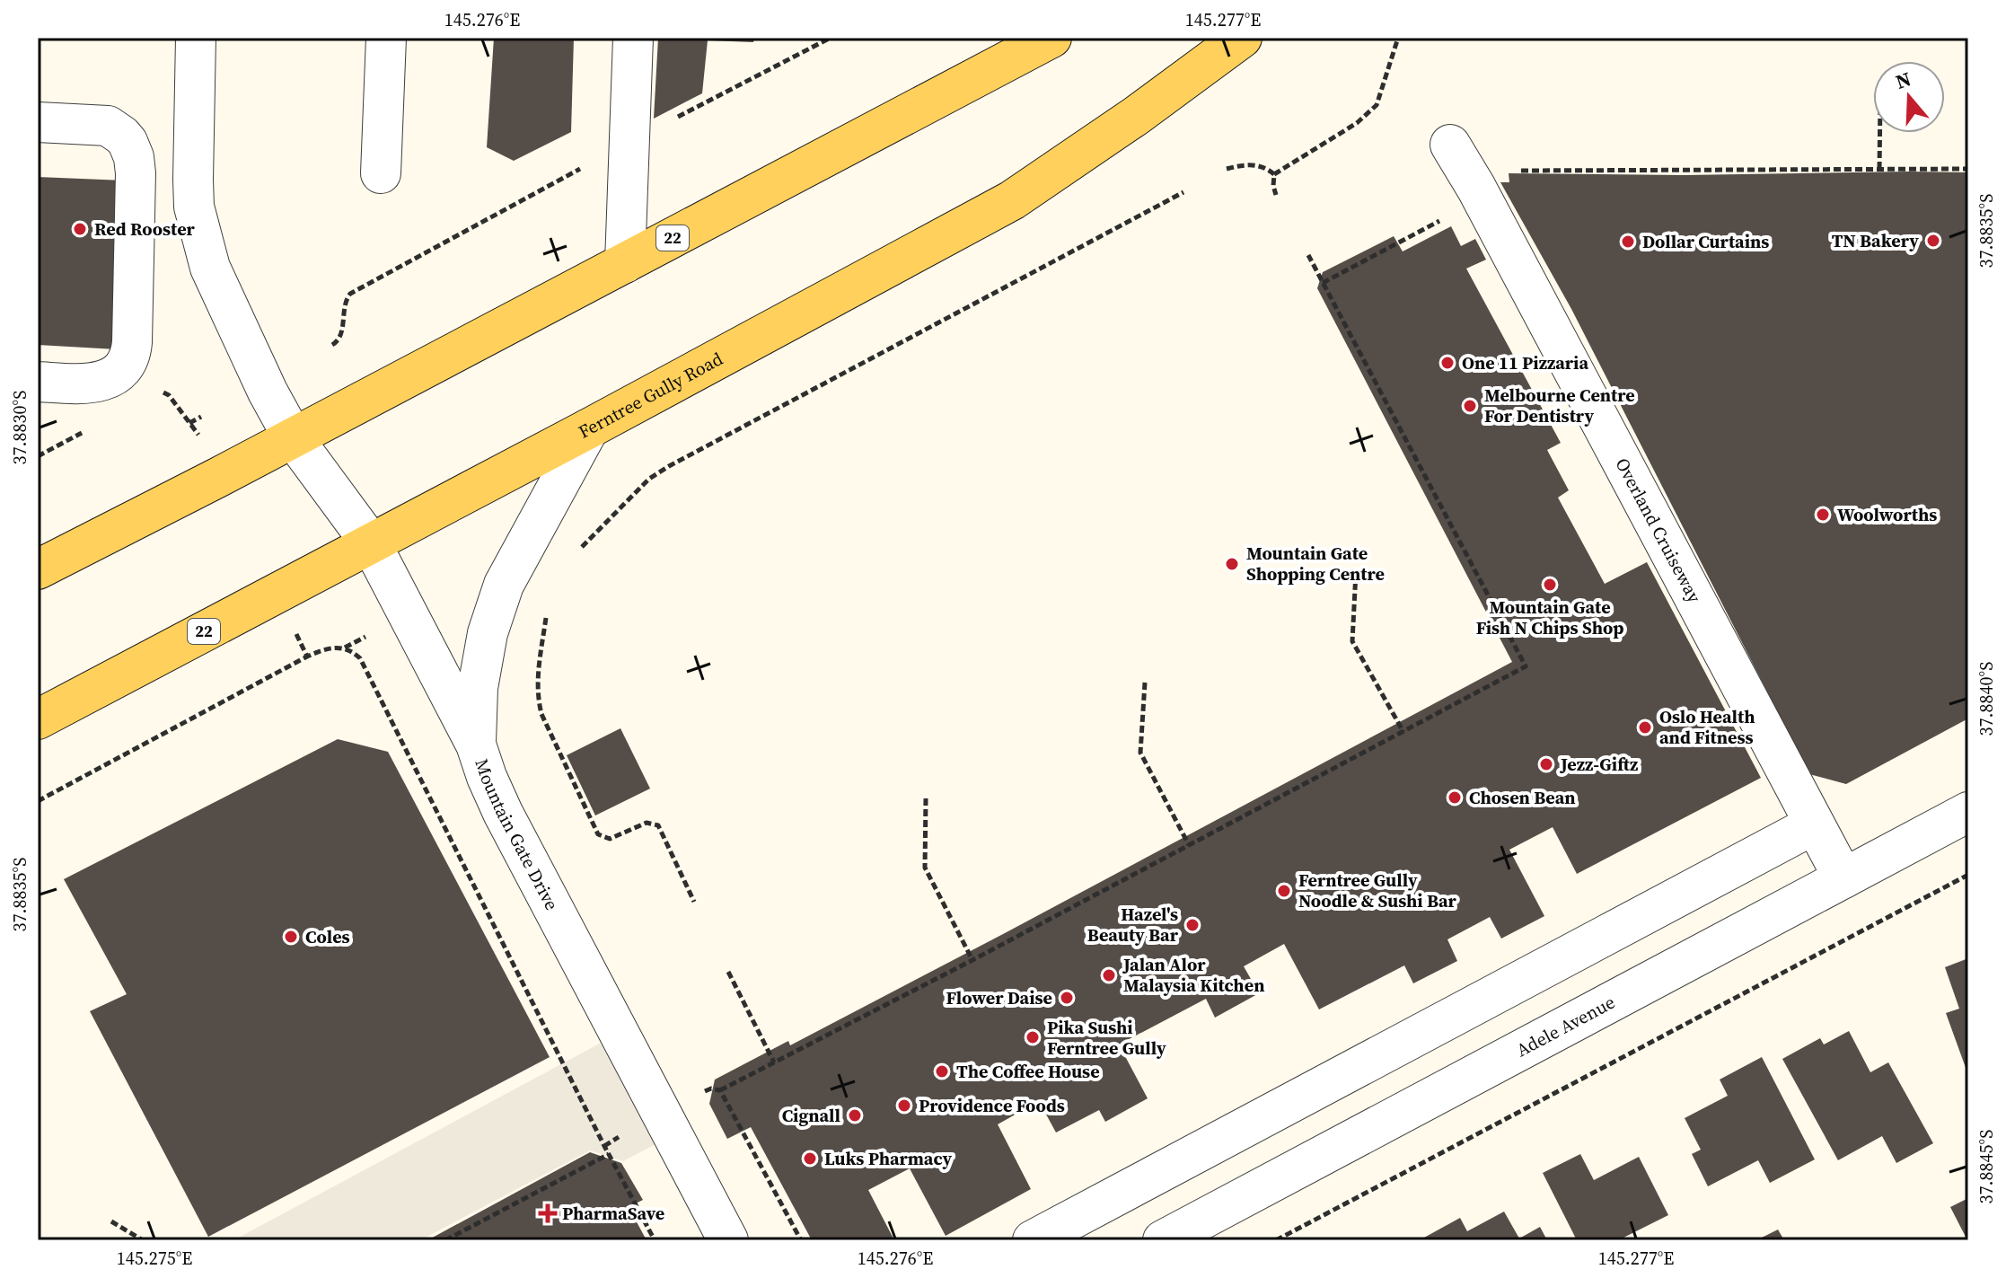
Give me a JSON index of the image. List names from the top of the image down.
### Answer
{
  "streets": {
    "main road": ["22", "Ferntree Gully Road"],
    "street": ["Overland Cruiseway", "Mountain Gate Drive", "Adele Avenue"]
  },
  "crossings": [
    ["22", "Mountain Gate Drive"],
    ["Ferntree Gully Road", "Mountain Gate Drive"],
    ["Overland Cruiseway", "Adele Avenue"]
  ],
  "places": {
    "other": [
      "Red Rooster",
      "TN Bakery",
      "Dollar Curtains",
      "One 11 Pizzaria",
      "Melbourne Centre For Dentistry",
      "Woolworths",
      "Mountain Gate Shopping Centre",
      "Mountain Gate Fish N Chips Shop",
      "Oslo Health and Fitness",
      "Jezz-Giftz",
      "Chosen Bean",
      "Ferntree Gully Noodle & Sushi Bar",
      "Hazel's Beauty Bar",
      "Coles",
      "Jalan Alor Malaysia Kitchen",
      "Flower Daise",
      "Pika Sushi Ferntree Gully",
      "The Coffee House",
      "Providence Foods",
      "Cignall",
      "Luks Pharmacy"
    ],
    "health": ["PharmaSave"]
  },
  "north": "top",
  "coordinates": [
    "145.276°E",
    "145.277°E",
    "37.8835°S",
    "37.8830°S",
    "37.8840°S",
    "37.8845°S",
    "145.275°E"
  ]
}
